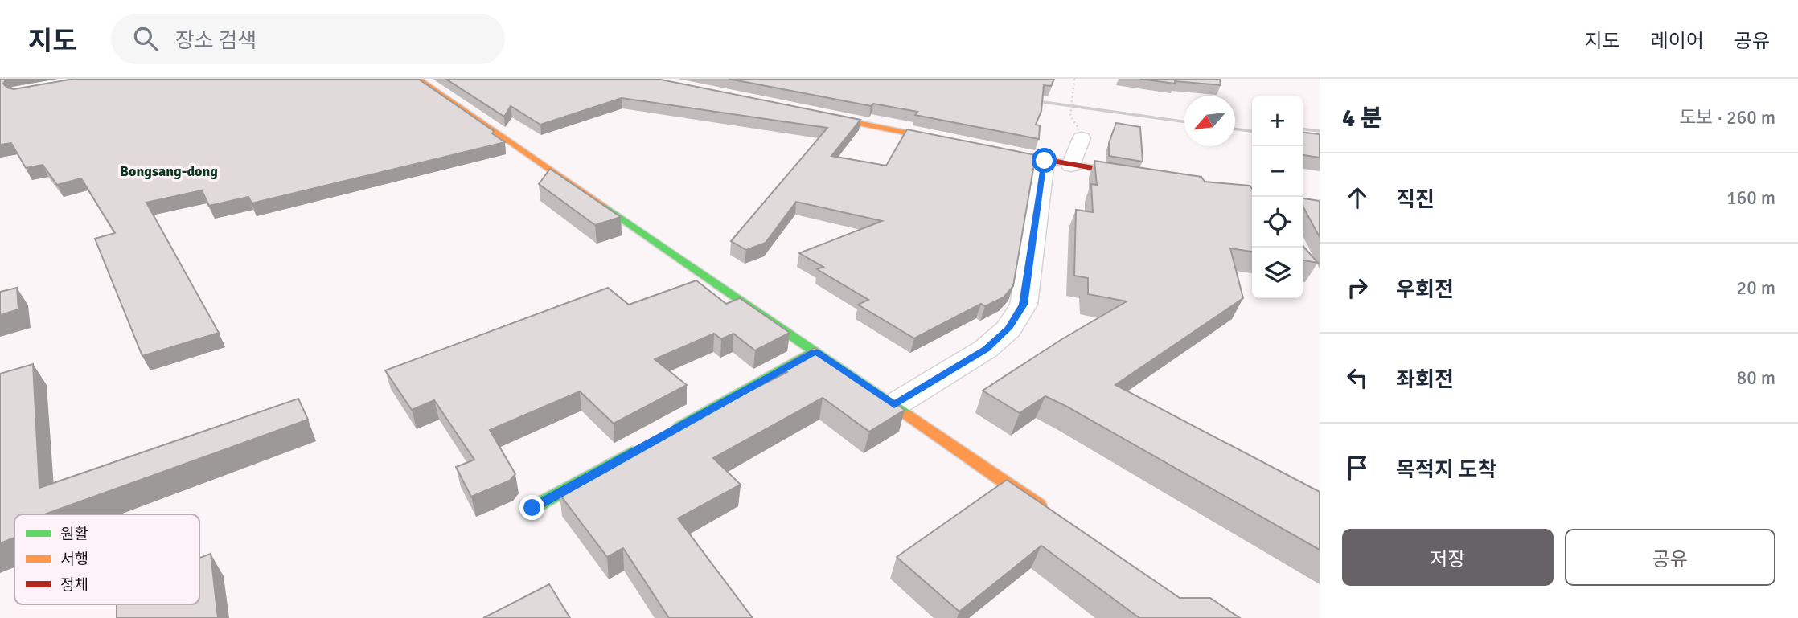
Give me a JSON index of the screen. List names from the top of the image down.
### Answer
{
  "districts": ["Bongsang-dong"],
  "legend": ["원활", "서행", "정체"],
  "north": "bottom left",
  "page": {
    "header": "지도",
    "search": "장소 검색",
    "nav": ["지도", "레이어", "공유"],
    "heading": ["4 분", "도보 · 260 m"],
    "map_buttons": ["+", "−"],
    "list": [
      ["직진", "160 m"],
      ["우회전", "20 m"],
      ["좌회전", "80 m"],
      "목적지 도착"
    ],
    "buttons": ["저장", "공유"]
  }
}
